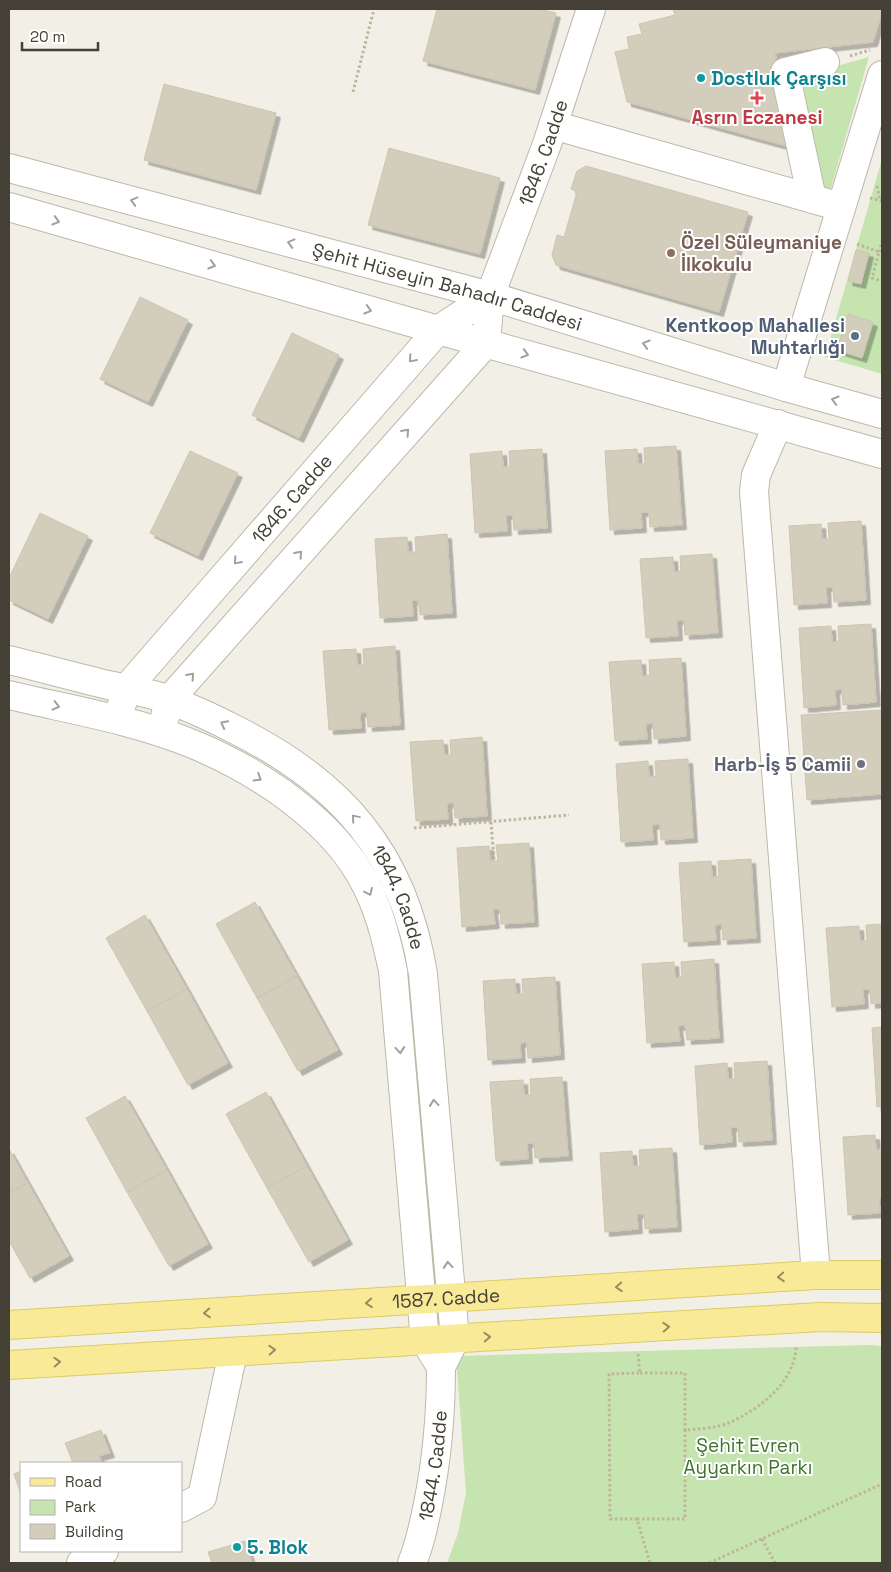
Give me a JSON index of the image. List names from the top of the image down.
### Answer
{
  "streets": {
    "main road": ["1587. Cadde"],
    "street": ["1846. Cadde", "Şehit Hüseyin Bahadır Caddesi", "1844. Cadde"]
  },
  "crossings": [
    ["1846. Cadde", "Şehit Hüseyin Bahadır Caddesi"],
    ["1846. Cadde", "1844. Cadde"],
    ["1844. Cadde", "1587. Cadde"]
  ],
  "parks": ["Şehit Evren Ayyarkın Parkı"],
  "places": {
    "other": [
      "Dostluk Çarşısı",
      "Özel Süleymaniye İlkokulu",
      "Kentkoop Mahallesi Muhtarlığı",
      "Harb-İş 5 Camii",
      "5. Blok"
    ],
    "health": ["Asrın Eczanesi"]
  },
  "legend": ["Road", "Park", "Building"],
  "scale_bar": "20 m"
}
